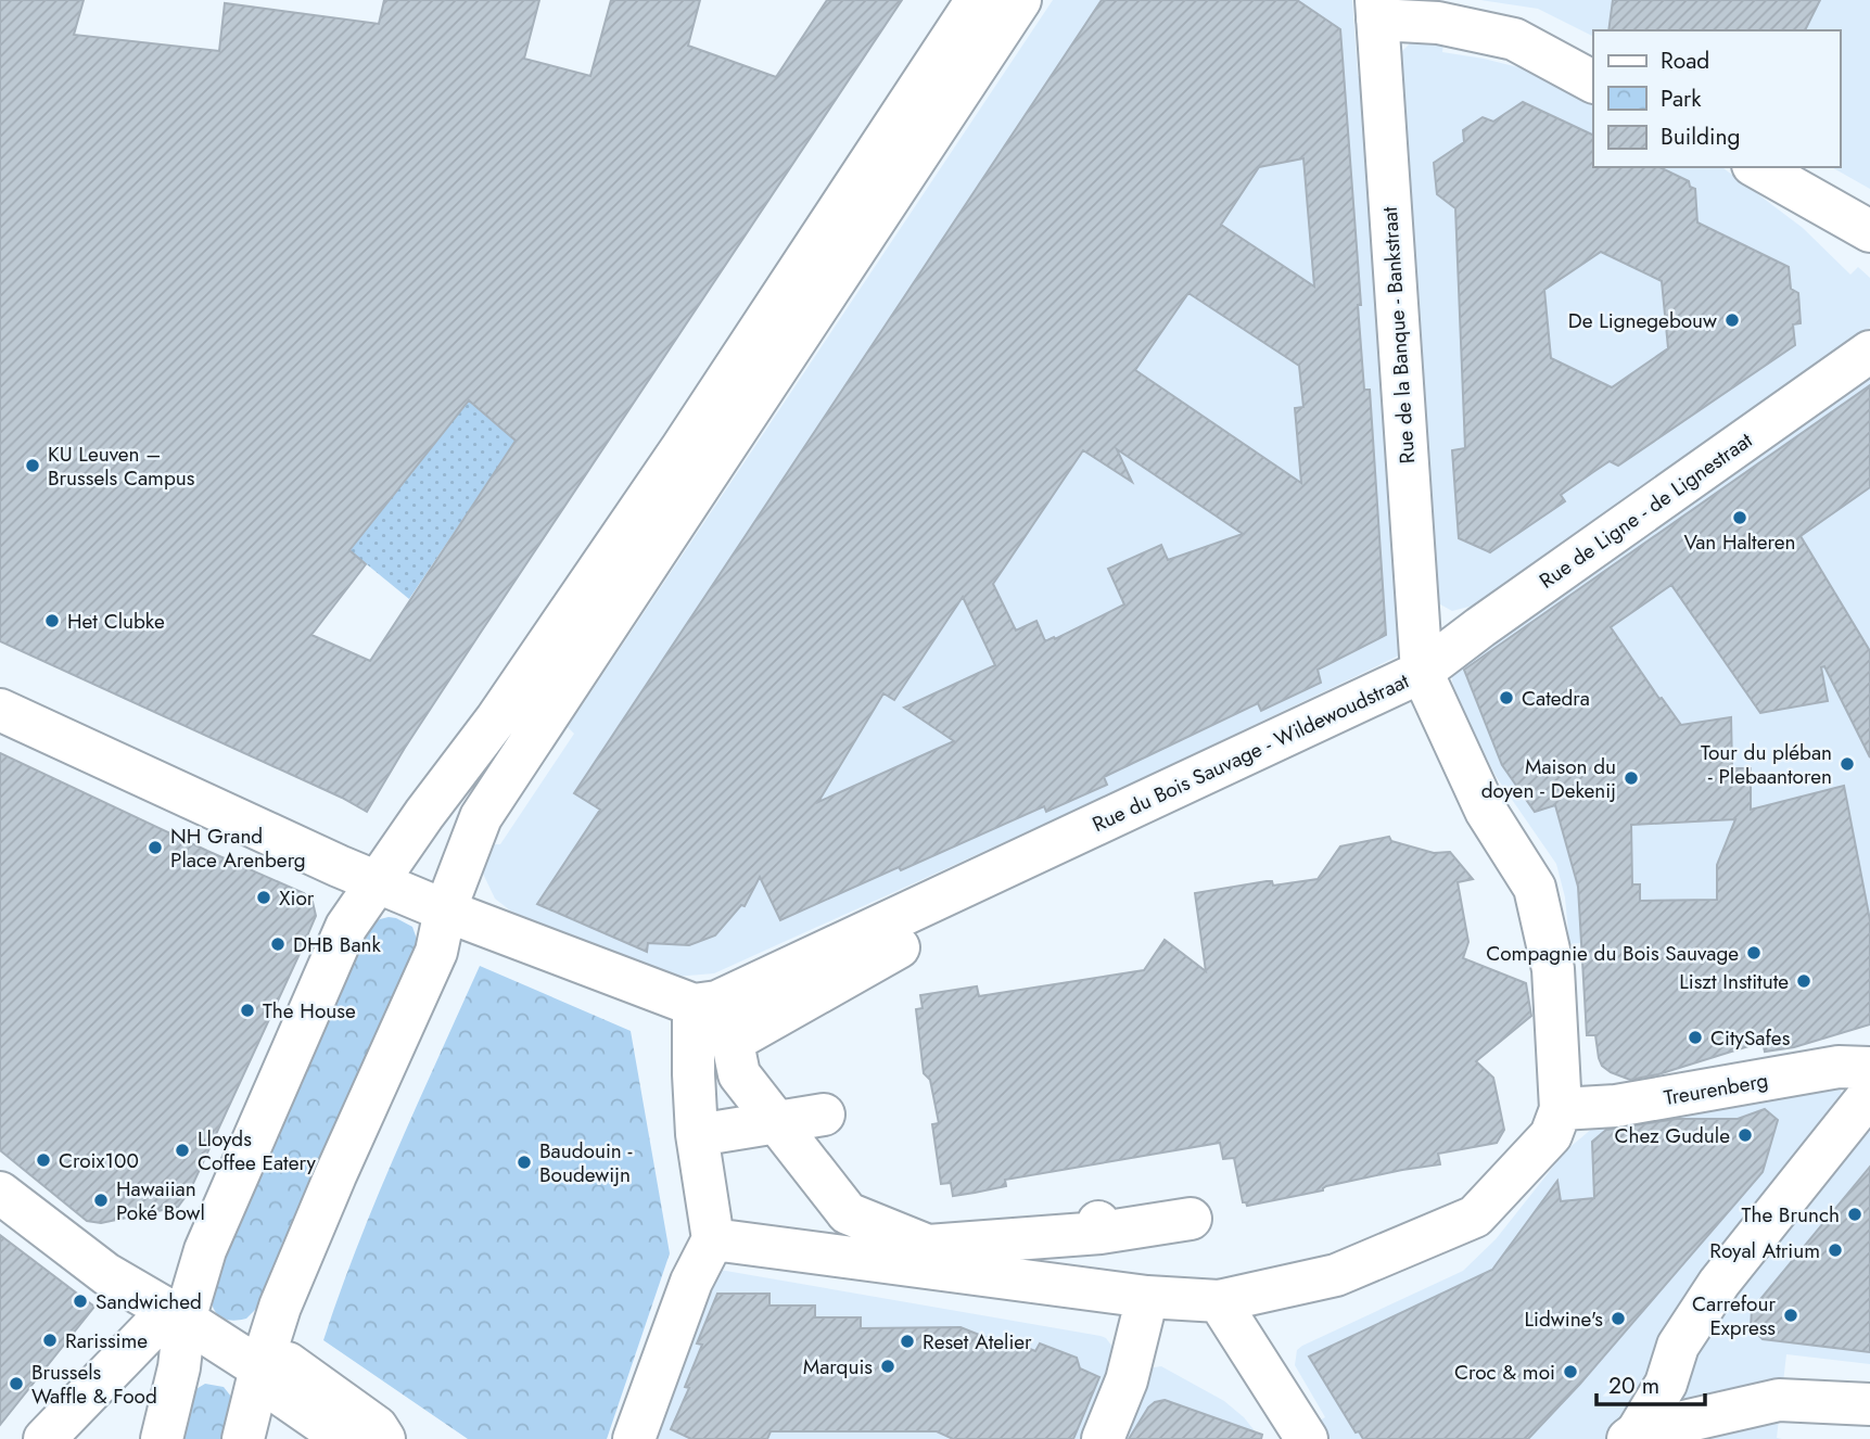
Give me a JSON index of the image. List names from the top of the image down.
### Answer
{
  "streets": {
    "street": [
      "Rue de la Banque - Bankstraat",
      "Rue de Ligne - de Lignestraat",
      "Rue du Bois Sauvage - Wildewoudstraat",
      "Treurenberg"
    ]
  },
  "crossings": [
    ["Rue de la Banque - Bankstraat", "Rue de Ligne - de Lignestraat"],
    ["Rue de la Banque - Bankstraat", "Rue du Bois Sauvage - Wildewoudstraat"],
    ["Rue de Ligne - de Lignestraat", "Rue du Bois Sauvage - Wildewoudstraat"],
    ["Rue du Bois Sauvage - Wildewoudstraat", "Treurenberg"]
  ],
  "places": [
    "De Lignegebouw",
    "KU Leuven – Brussels Campus",
    "Van Halteren",
    "Het Clubke",
    "Catedra",
    "Tour du pléban - Plebaantoren",
    "Maison du doyen - Dekenij",
    "NH Grand Place Arenberg",
    "Xior",
    "DHB Bank",
    "Compagnie du Bois Sauvage",
    "Liszt Institute",
    "The House",
    "CitySafes",
    "Chez Gudule",
    "Lloyds Coffee Eatery",
    "Croix100",
    "Baudouin - Boudewijn",
    "Hawaiian Poké Bowl",
    "The Brunch",
    "Royal Atrium",
    "Sandwiched",
    "Carrefour Express",
    "Lidwine's",
    "Rarissime",
    "Reset Atelier",
    "Marquis",
    "Croc & moi",
    "Brussels Waffle & Food"
  ],
  "legend": ["Road", "Park", "Building"],
  "scale_bar": "20 m"
}
